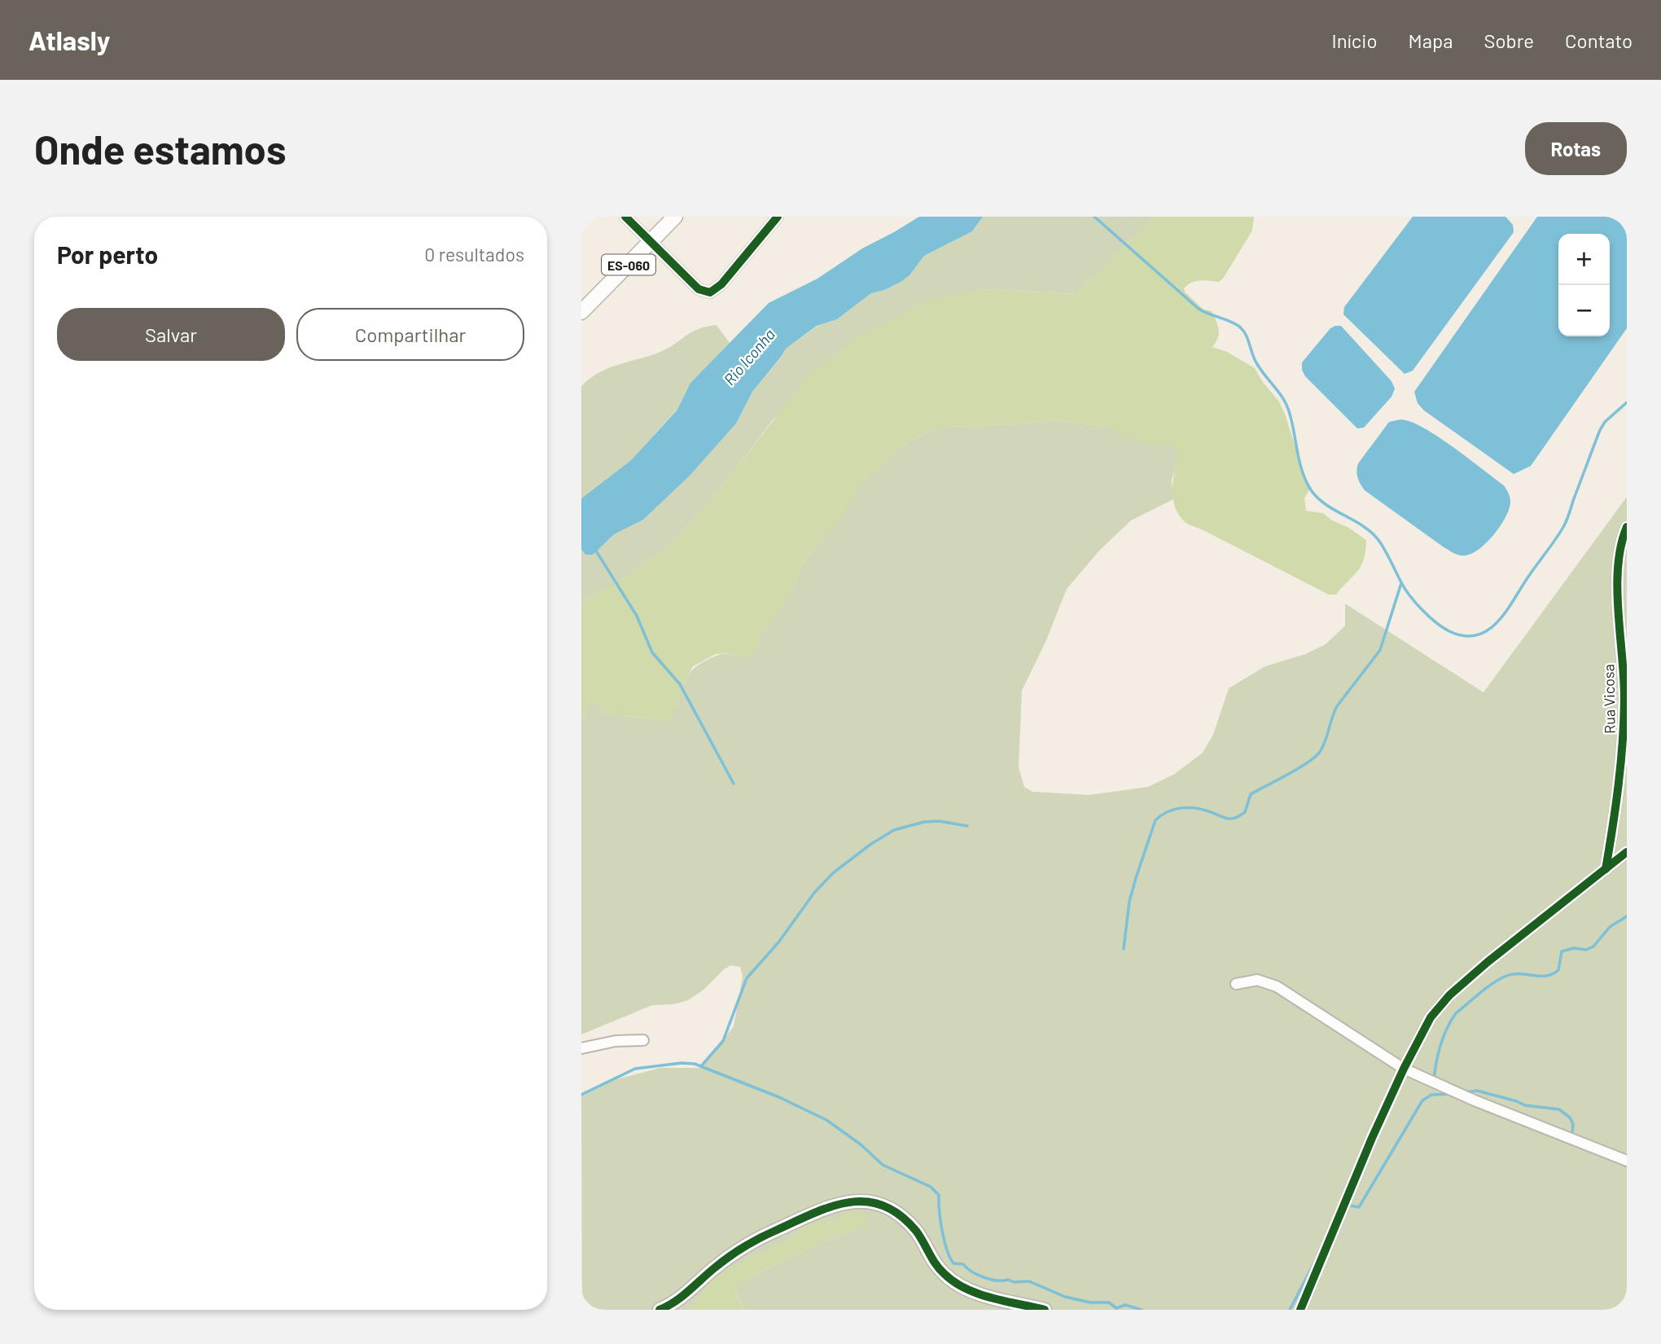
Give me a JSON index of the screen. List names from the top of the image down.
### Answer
{
  "streets": {
    "main road": ["ES-060"],
    "street": ["Rua Vicosa"]
  },
  "water": ["Rio Iconha"],
  "page": {
    "header": "Atlasly",
    "nav": [
      "Início",
      "Mapa",
      "Sobre",
      "Contato"
    ],
    "buttons": [
      "Rotas",
      ["Salvar", "Compartilhar"]
    ],
    "title": "Onde estamos",
    "heading": ["Por perto", "0 resultados"],
    "map_buttons": ["+", "−"]
  }
}
